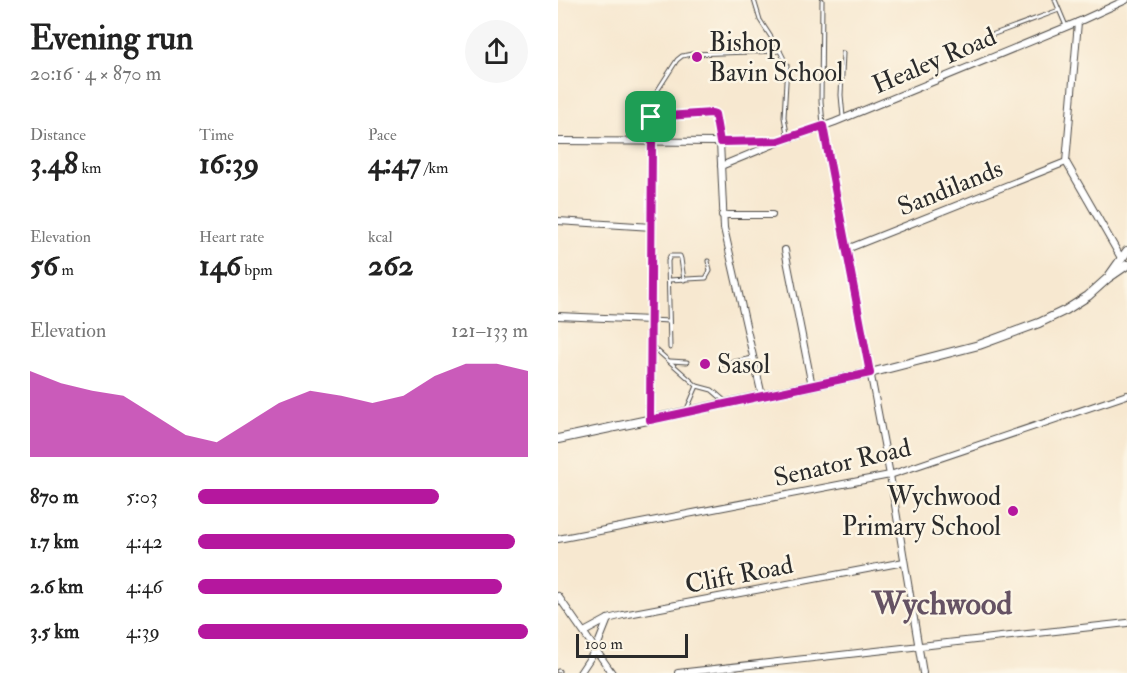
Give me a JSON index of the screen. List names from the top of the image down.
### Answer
{
  "streets": {
    "street": [
      "Healey Road",
      "Sandilands",
      "Senator Road",
      "Clift Road"
    ]
  },
  "districts": ["Wychwood"],
  "places": ["Bishop Bavin School", "Sasol", "Wychwood Primary School"],
  "scale_bar": "100 m",
  "page": {
    "heading": ["Evening run", "20:16 · 4 × 870 m"],
    "stats": [
      ["Distance", "3.48 km"],
      ["Time", "16:39"],
      ["Pace", "4:47 /km"],
      ["Elevation", "56 m"],
      ["Heart rate", "146 bpm"],
      ["kcal", "262"]
    ],
    "chart": ["Elevation", "121–133 m"],
    "list": [
      {
        "name": "870 m",
        "note": "5:03"
      },
      {
        "name": "1.7 km",
        "note": "4:42"
      },
      {
        "name": "2.6 km",
        "note": "4:46"
      },
      {
        "name": "3.5 km",
        "note": "4:39"
      }
    ],
    "scale": "100 m"
  }
}
